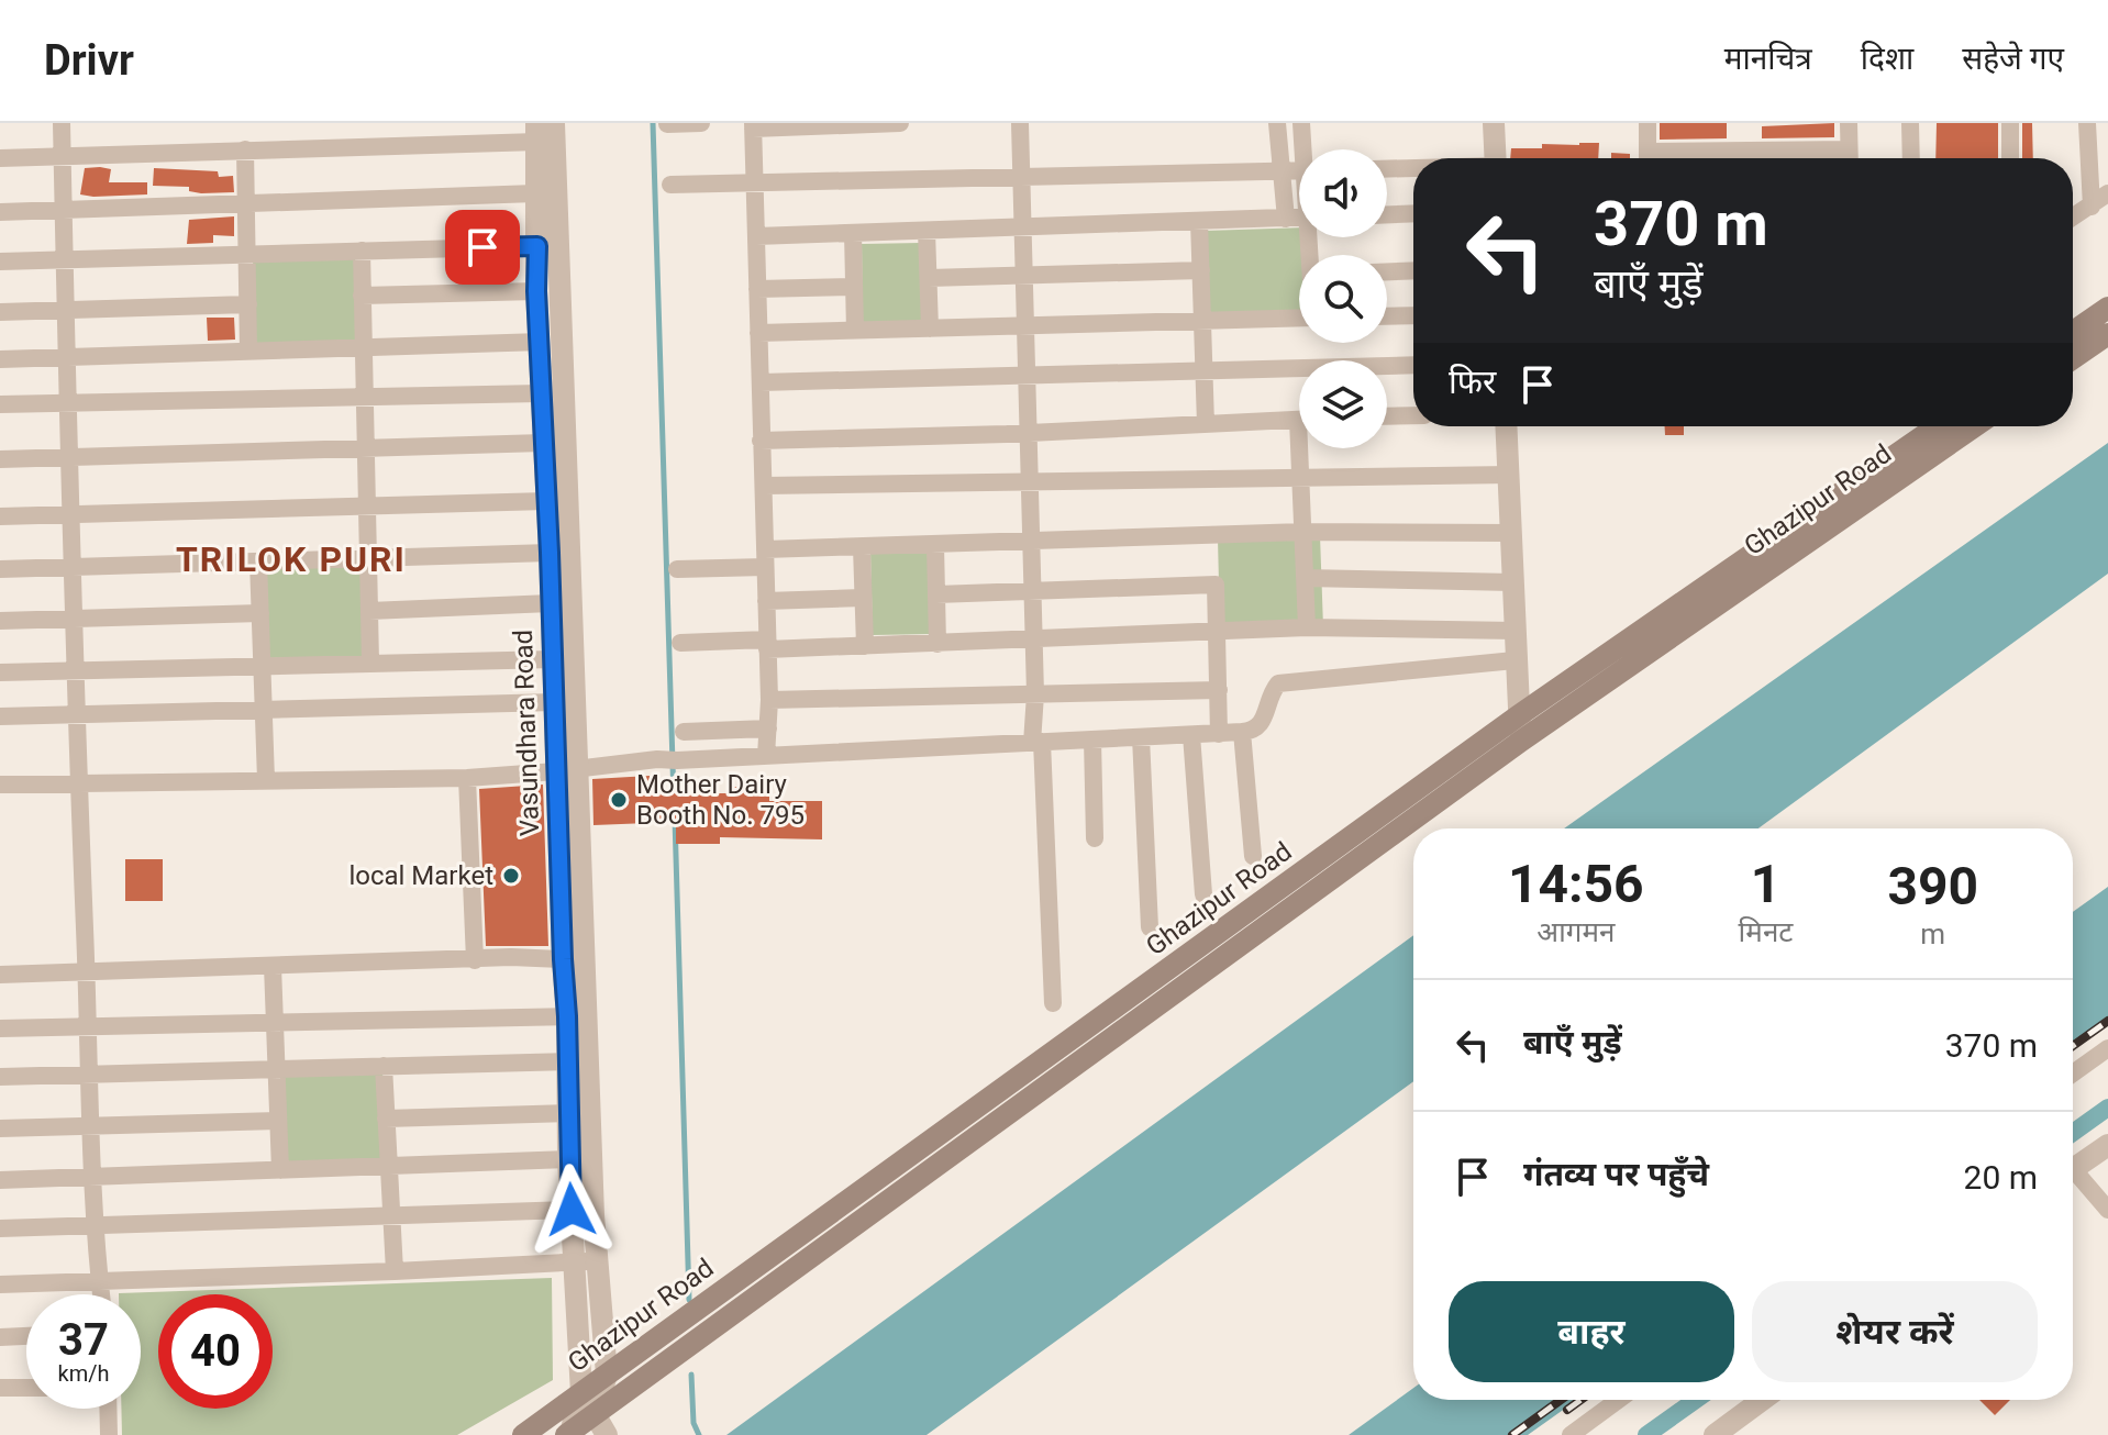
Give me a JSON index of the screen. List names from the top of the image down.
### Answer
{
  "streets": {
    "main road": ["Ghazipur Road"],
    "street": ["Vasundhara Road"]
  },
  "crossings": [
    ["Ghazipur Road", "Vasundhara Road"]
  ],
  "districts": ["TRILOK PURI"],
  "places": ["Mother Dairy Booth No. 795", "local Market"],
  "page": {
    "header": "Drivr",
    "nav": ["मानचित्र", "दिशा", "सहेजे गए"],
    "turn": ["370 m", "बाएँ मुड़ें"],
    "then": "फिर",
    "eta": [
      "14:56",
      "आगमन",
      "1",
      "मिनट",
      "390",
      "m"
    ],
    "list": [
      {
        "name": "बाएँ मुड़ें",
        "value": "370 m"
      },
      {
        "name": "गंतव्य पर पहुँचे",
        "value": "20 m"
      }
    ],
    "buttons": ["बाहर", "शेयर करें"],
    "speed": "37 km/h",
    "limit": "40"
  }
}
